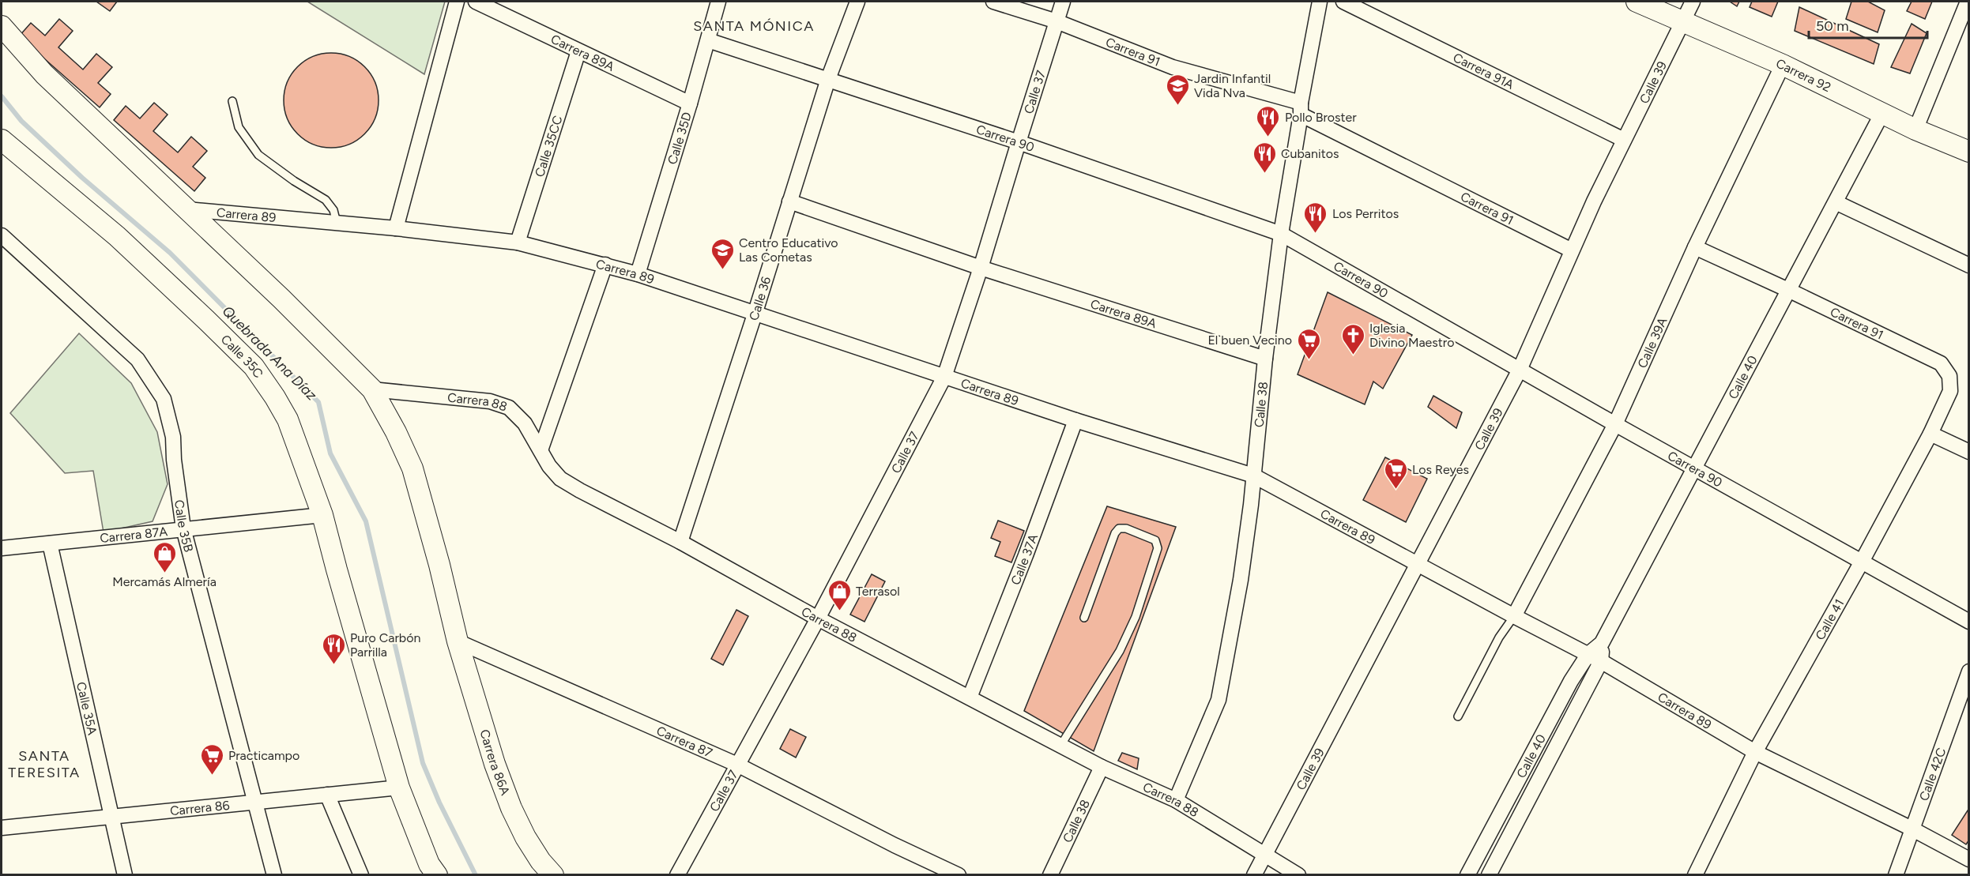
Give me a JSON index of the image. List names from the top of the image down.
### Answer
{
  "streets": {
    "street": [
      "Carrera 91",
      "Carrera 89A",
      "Carrera 91A",
      "Carrera 92",
      "Calle 39",
      "Calle 37",
      "Calle 35D",
      "Carrera 90",
      "Calle 35CC",
      "Carrera 89",
      "Calle 36",
      "Calle 39A",
      "Calle 35C",
      "Calle 40",
      "Carrera 88",
      "Calle 38",
      "Calle 35B",
      "Carrera 87A",
      "Calle 37A",
      "Calle 41",
      "Calle 35A",
      "Carrera 87",
      "Carrera 86A",
      "Calle 42C",
      "Carrera 86"
    ]
  },
  "crossings": [
    ["Carrera 91", "Calle 39"],
    ["Carrera 91", "Calle 37"],
    ["Carrera 91", "Calle 39A"],
    ["Carrera 91", "Calle 40"],
    ["Carrera 91", "Calle 38"],
    ["Carrera 91", "Calle 41"],
    ["Carrera 89A", "Calle 37"],
    ["Carrera 89A", "Calle 35D"],
    ["Carrera 89A", "Calle 35CC"],
    ["Carrera 89A", "Calle 36"],
    ["Carrera 89A", "Calle 38"],
    ["Carrera 91A", "Calle 39"],
    ["Carrera 92", "Calle 39"],
    ["Carrera 92", "Calle 39A"],
    ["Carrera 92", "Calle 40"],
    ["Calle 39", "Carrera 90"],
    ["Calle 39", "Carrera 89"],
    ["Calle 39", "Carrera 88"],
    ["Calle 37", "Carrera 90"],
    ["Calle 37", "Carrera 89"],
    ["Calle 37", "Carrera 88"],
    ["Calle 37", "Carrera 87"],
    ["Calle 35D", "Carrera 90"],
    ["Calle 35D", "Carrera 89"],
    ["Carrera 90", "Calle 36"],
    ["Carrera 90", "Calle 39A"],
    ["Carrera 90", "Calle 40"],
    ["Carrera 90", "Calle 38"],
    ["Carrera 90", "Calle 41"],
    ["Calle 35CC", "Carrera 89"],
    ["Carrera 89", "Calle 36"],
    ["Carrera 89", "Calle 39A"],
    ["Carrera 89", "Calle 40"],
    ["Carrera 89", "Calle 38"],
    ["Carrera 89", "Calle 37A"],
    ["Carrera 89", "Calle 41"],
    ["Carrera 89", "Calle 42C"],
    ["Calle 36", "Carrera 88"],
    ["Calle 35C", "Carrera 87A"],
    ["Calle 35C", "Carrera 86"],
    ["Carrera 88", "Calle 38"],
    ["Carrera 88", "Calle 37A"],
    ["Calle 35B", "Carrera 87A"],
    ["Calle 35B", "Carrera 86"],
    ["Carrera 87A", "Calle 35A"],
    ["Calle 35A", "Carrera 86"],
    ["Carrera 87", "Carrera 86A"]
  ],
  "districts": ["SANTA MÓNICA", "SANTA TERESITA"],
  "water": ["Quebrada Ana Díaz"],
  "places": {
    "school or university": ["Jardin Infantil Vida Nva", "Centro Educativo Las Cometas"],
    "restaurant": [
      "Pollo Broster",
      "Cubanitos",
      "Los Perritos",
      "Puro Carbón Parrilla"
    ],
    "church": ["Iglesia Divino Maestro"],
    "supermarket": ["El buen Vecino", "Los Reyes", "Practicampo"],
    "shop": ["Mercamás Almería", "Terrasol"]
  },
  "scale_bar": "50 m"
}
